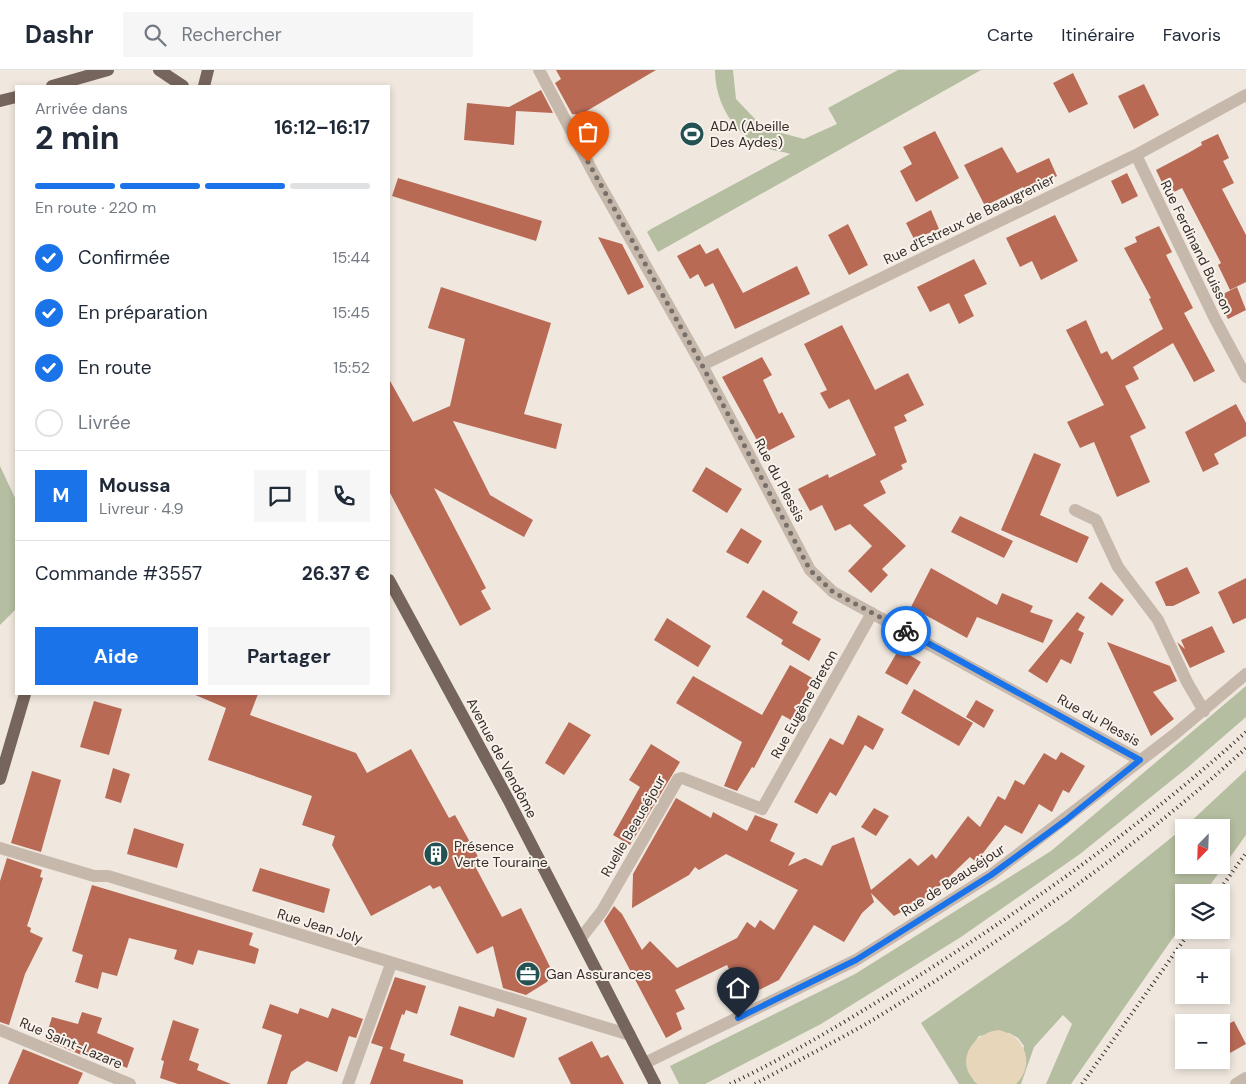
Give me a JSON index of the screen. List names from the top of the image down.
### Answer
{
  "streets": {
    "main road": ["Avenue de Vendôme"],
    "street": [
      "Rue d'Estreux de Beaugrenier",
      "Rue Ferdinand Buisson",
      "Rue du Plessis",
      "Rue Eugène Breton",
      "Ruelle Beauséjour",
      "Rue de Beauséjour",
      "Rue Jean Joly",
      "Rue Saint-Lazare"
    ]
  },
  "crossings": [
    ["Rue d'Estreux de Beaugrenier", "Rue Ferdinand Buisson"],
    ["Rue d'Estreux de Beaugrenier", "Rue du Plessis"],
    ["Rue du Plessis", "Rue Eugène Breton"],
    ["Rue du Plessis", "Rue de Beauséjour"],
    ["Rue Eugène Breton", "Ruelle Beauséjour"],
    ["Avenue de Vendôme", "Ruelle Beauséjour"],
    ["Avenue de Vendôme", "Rue de Beauséjour"],
    ["Avenue de Vendôme", "Rue Jean Joly"]
  ],
  "places": {
    "sports": ["ADA (Abeille Des Aydes)"],
    "building": ["Présence Verte Touraine"],
    "office": ["Gan Assurances"]
  },
  "north": "bottom left",
  "page": {
    "header": "Dashr",
    "search": "Rechercher",
    "nav": ["Carte", "Itinéraire", "Favoris"],
    "heading": ["2 min", "Arrivée dans", "16:12–16:17"],
    "panel": [
      "Moussa",
      "Livreur · 4.9",
      "Commande #3557",
      "26.37 €"
    ],
    "bar": "En route · 220 m",
    "list": [
      ["Confirmée", "15:44"],
      ["En préparation", "15:45"],
      ["En route", "15:52"],
      "Livrée"
    ],
    "round": "M",
    "buttons": ["Aide", "Partager"],
    "map_buttons": ["+", "−"]
  }
}
